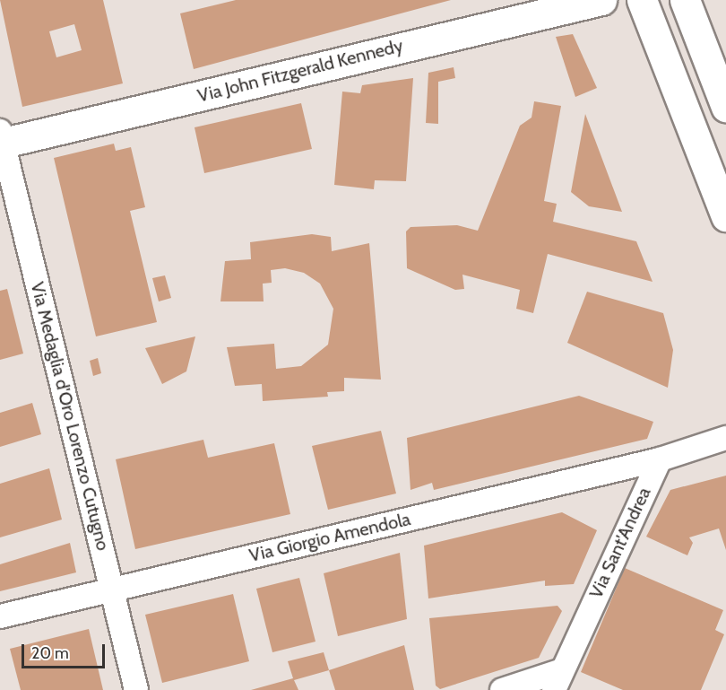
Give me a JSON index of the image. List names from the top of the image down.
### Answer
{
  "streets": {
    "main road": ["Via John Fitzgerald Kennedy"],
    "street": ["Via Medaglia d'Oro Lorenzo Cutugno", "Via Giorgio Amendola", "Via Sant'Andrea"]
  },
  "crossings": [
    ["Via John Fitzgerald Kennedy", "Via Medaglia d'Oro Lorenzo Cutugno"],
    ["Via Medaglia d'Oro Lorenzo Cutugno", "Via Giorgio Amendola"],
    ["Via Giorgio Amendola", "Via Sant'Andrea"]
  ],
  "scale_bar": "20 m"
}
